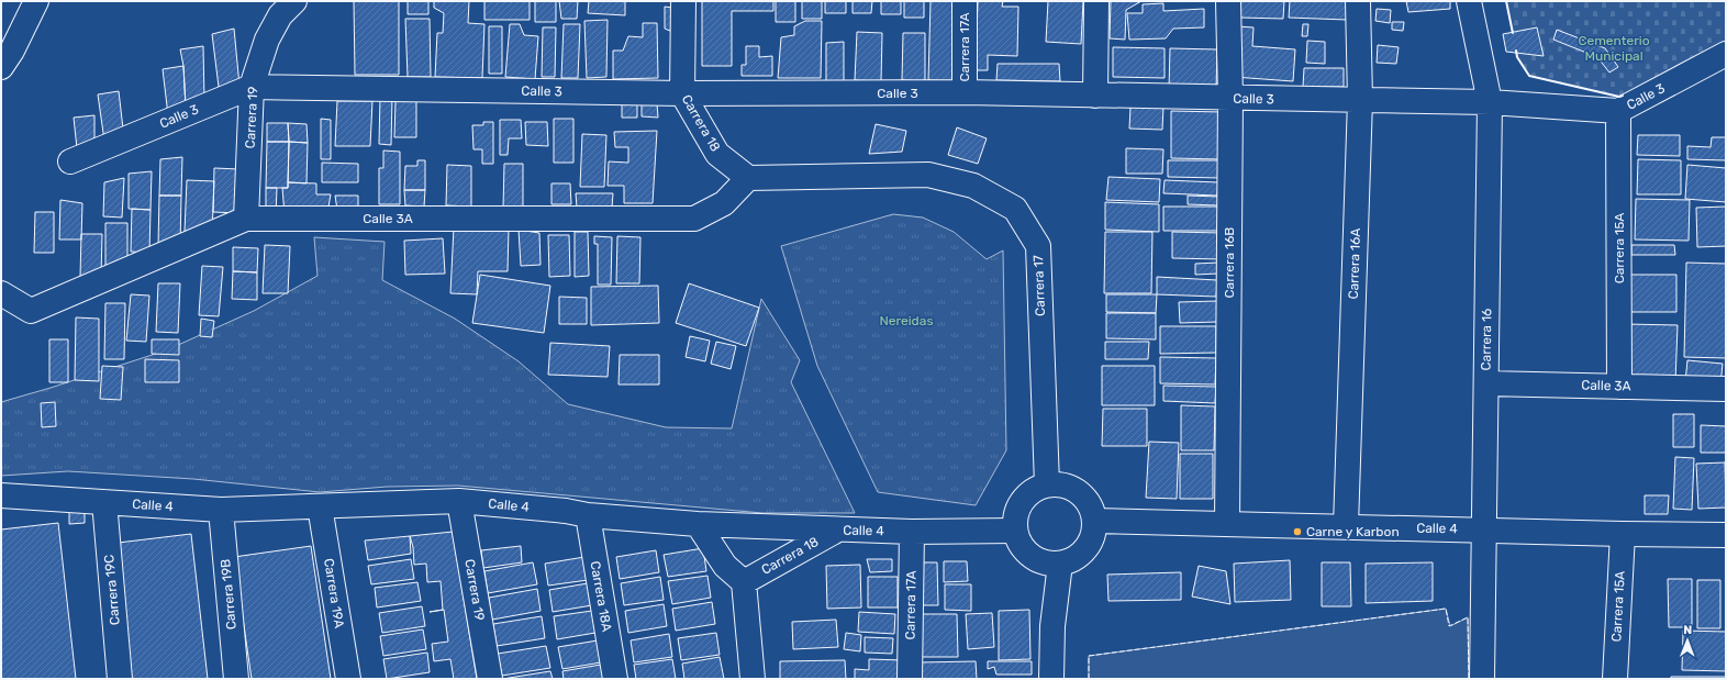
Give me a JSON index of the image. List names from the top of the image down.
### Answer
{
  "streets": {
    "street": [
      "Carrera 17A",
      "Calle 3",
      "Carrera 19",
      "Carrera 18",
      "Calle 3A",
      "Carrera 15A",
      "Carrera 16B",
      "Carrera 16A",
      "Carrera 17",
      "Carrera 16",
      "Calle 4",
      "Carrera 19C",
      "Carrera 19A",
      "Carrera 19B",
      "Carrera 18A"
    ]
  },
  "crossings": [
    ["Carrera 17A", "Calle 3"],
    ["Carrera 17A", "Calle 4"],
    ["Calle 3", "Carrera 19"],
    ["Calle 3", "Carrera 18"],
    ["Calle 3", "Carrera 15A"],
    ["Calle 3", "Carrera 16B"],
    ["Calle 3", "Carrera 16A"],
    ["Calle 3", "Carrera 16"],
    ["Carrera 19", "Calle 3A"],
    ["Carrera 19", "Calle 4"],
    ["Carrera 18", "Calle 3A"],
    ["Carrera 18", "Carrera 17"],
    ["Carrera 18", "Calle 4"],
    ["Calle 3A", "Carrera 15A"],
    ["Calle 3A", "Carrera 17"],
    ["Calle 3A", "Carrera 16"],
    ["Carrera 15A", "Calle 4"],
    ["Carrera 16B", "Calle 4"],
    ["Carrera 16A", "Calle 4"],
    ["Carrera 17", "Calle 4"],
    ["Carrera 16", "Calle 4"],
    ["Calle 4", "Carrera 19C"],
    ["Calle 4", "Carrera 19A"],
    ["Calle 4", "Carrera 19B"],
    ["Calle 4", "Carrera 18A"]
  ],
  "parks": ["Cementerio Municipal", "Nereidas"],
  "places": ["Carne y Karbon"],
  "north": "top"
}
